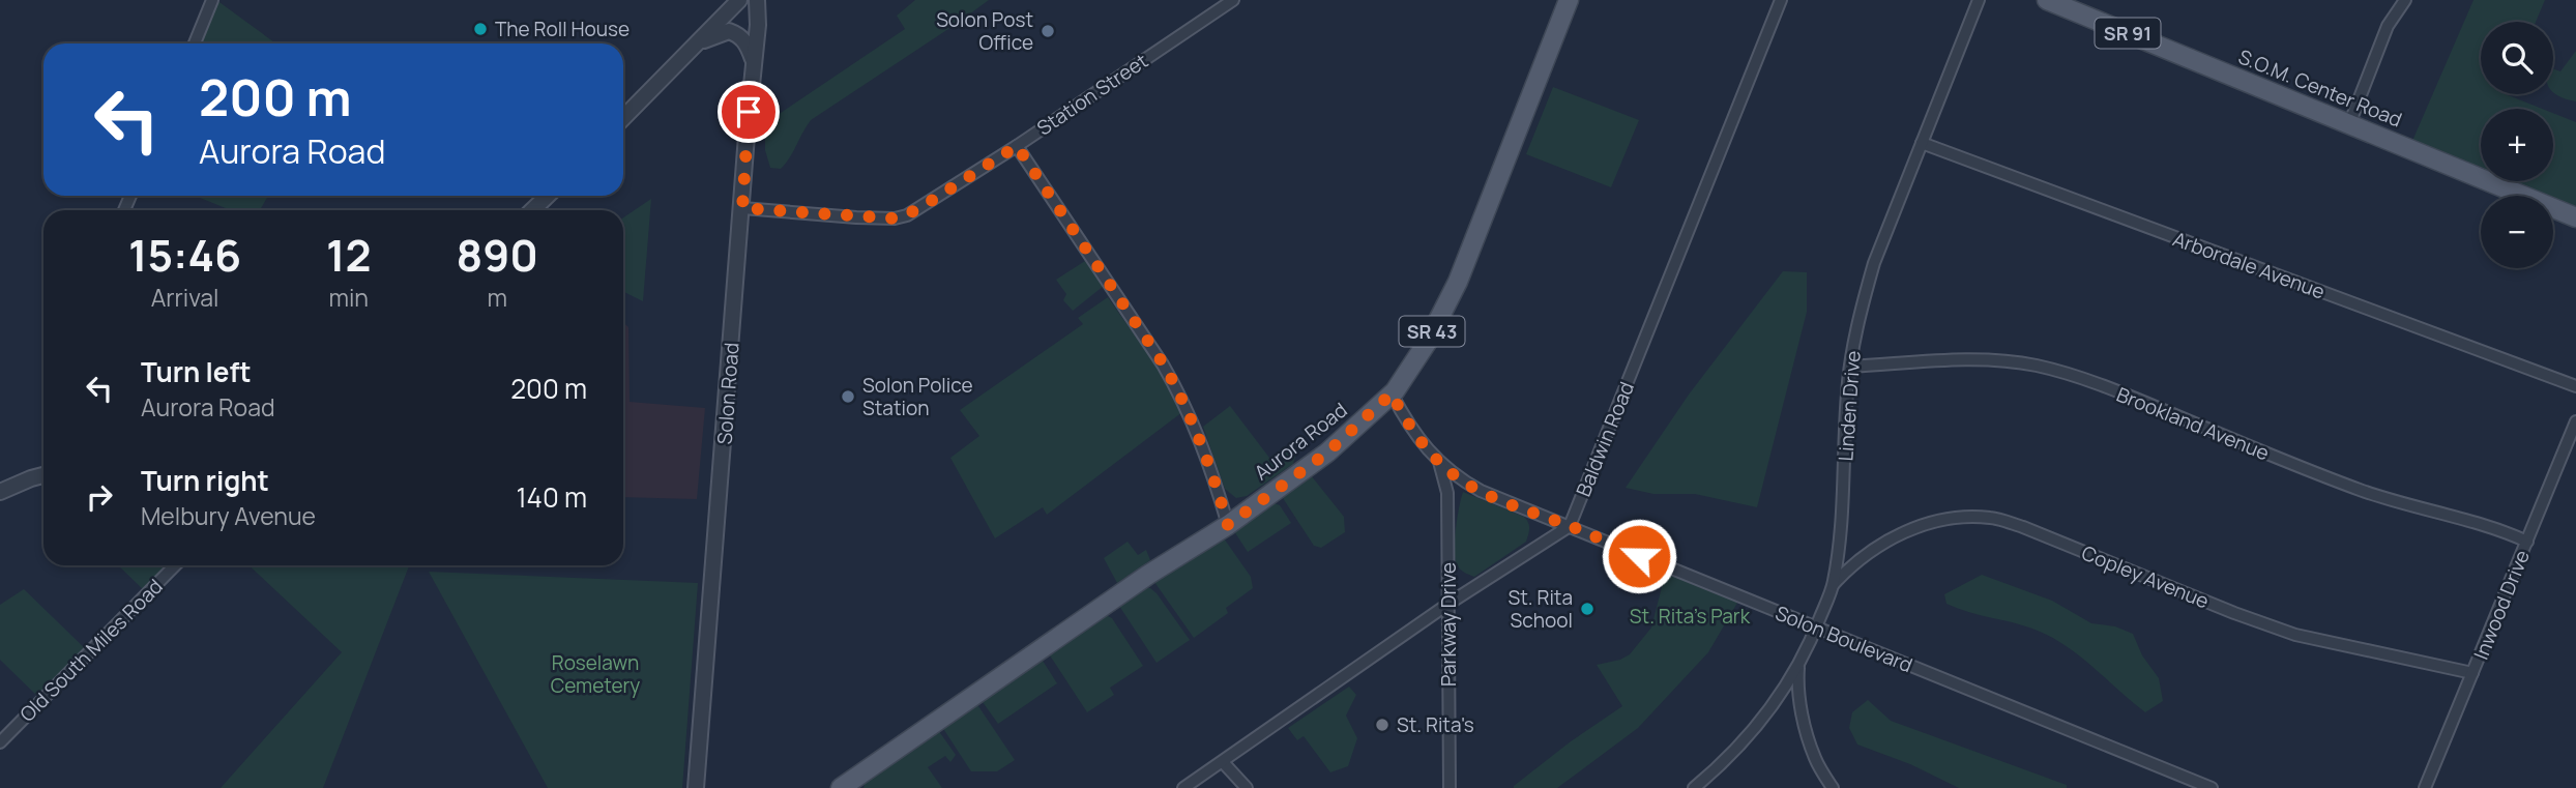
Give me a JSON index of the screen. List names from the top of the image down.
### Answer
{
  "streets": {
    "main road": [
      "SR 91",
      "S.O.M. Center Road",
      "SR 43",
      "Aurora Road"
    ],
    "street": [
      "Station Street",
      "Arbordale Avenue",
      "Solon Road",
      "Linden Drive",
      "Brookland Avenue",
      "Baldwin Road",
      "Copley Avenue",
      "Inwood Drive",
      "Parkway Drive",
      "Solon Boulevard",
      "Old South Miles Road"
    ]
  },
  "crossings": [
    ["Station Street", "Solon Road"],
    ["Arbordale Avenue", "Linden Drive"],
    ["Linden Drive", "Brookland Avenue"],
    ["Linden Drive", "Copley Avenue"],
    ["Linden Drive", "Solon Boulevard"],
    ["Brookland Avenue", "Inwood Drive"],
    ["Baldwin Road", "Solon Boulevard"],
    ["Aurora Road", "Solon Boulevard"],
    ["Copley Avenue", "Inwood Drive"],
    ["Parkway Drive", "Solon Boulevard"]
  ],
  "parks": ["St. Rita's Park", "Roselawn Cemetery"],
  "places": [
    "The Roll House",
    "Solon Post Office",
    "Solon Police Station",
    "St. Rita School",
    "St. Rita's"
  ],
  "page": {
    "map_buttons": ["+", "−"],
    "turn": ["200 m", "Aurora Road"],
    "eta": [
      "15:46",
      "Arrival",
      "12",
      "min",
      "890",
      "m"
    ],
    "list": [
      {
        "name": "Turn left",
        "note": "Aurora Road",
        "value": "200 m"
      },
      {
        "name": "Turn right",
        "note": "Melbury Avenue",
        "value": "140 m"
      }
    ]
  }
}
